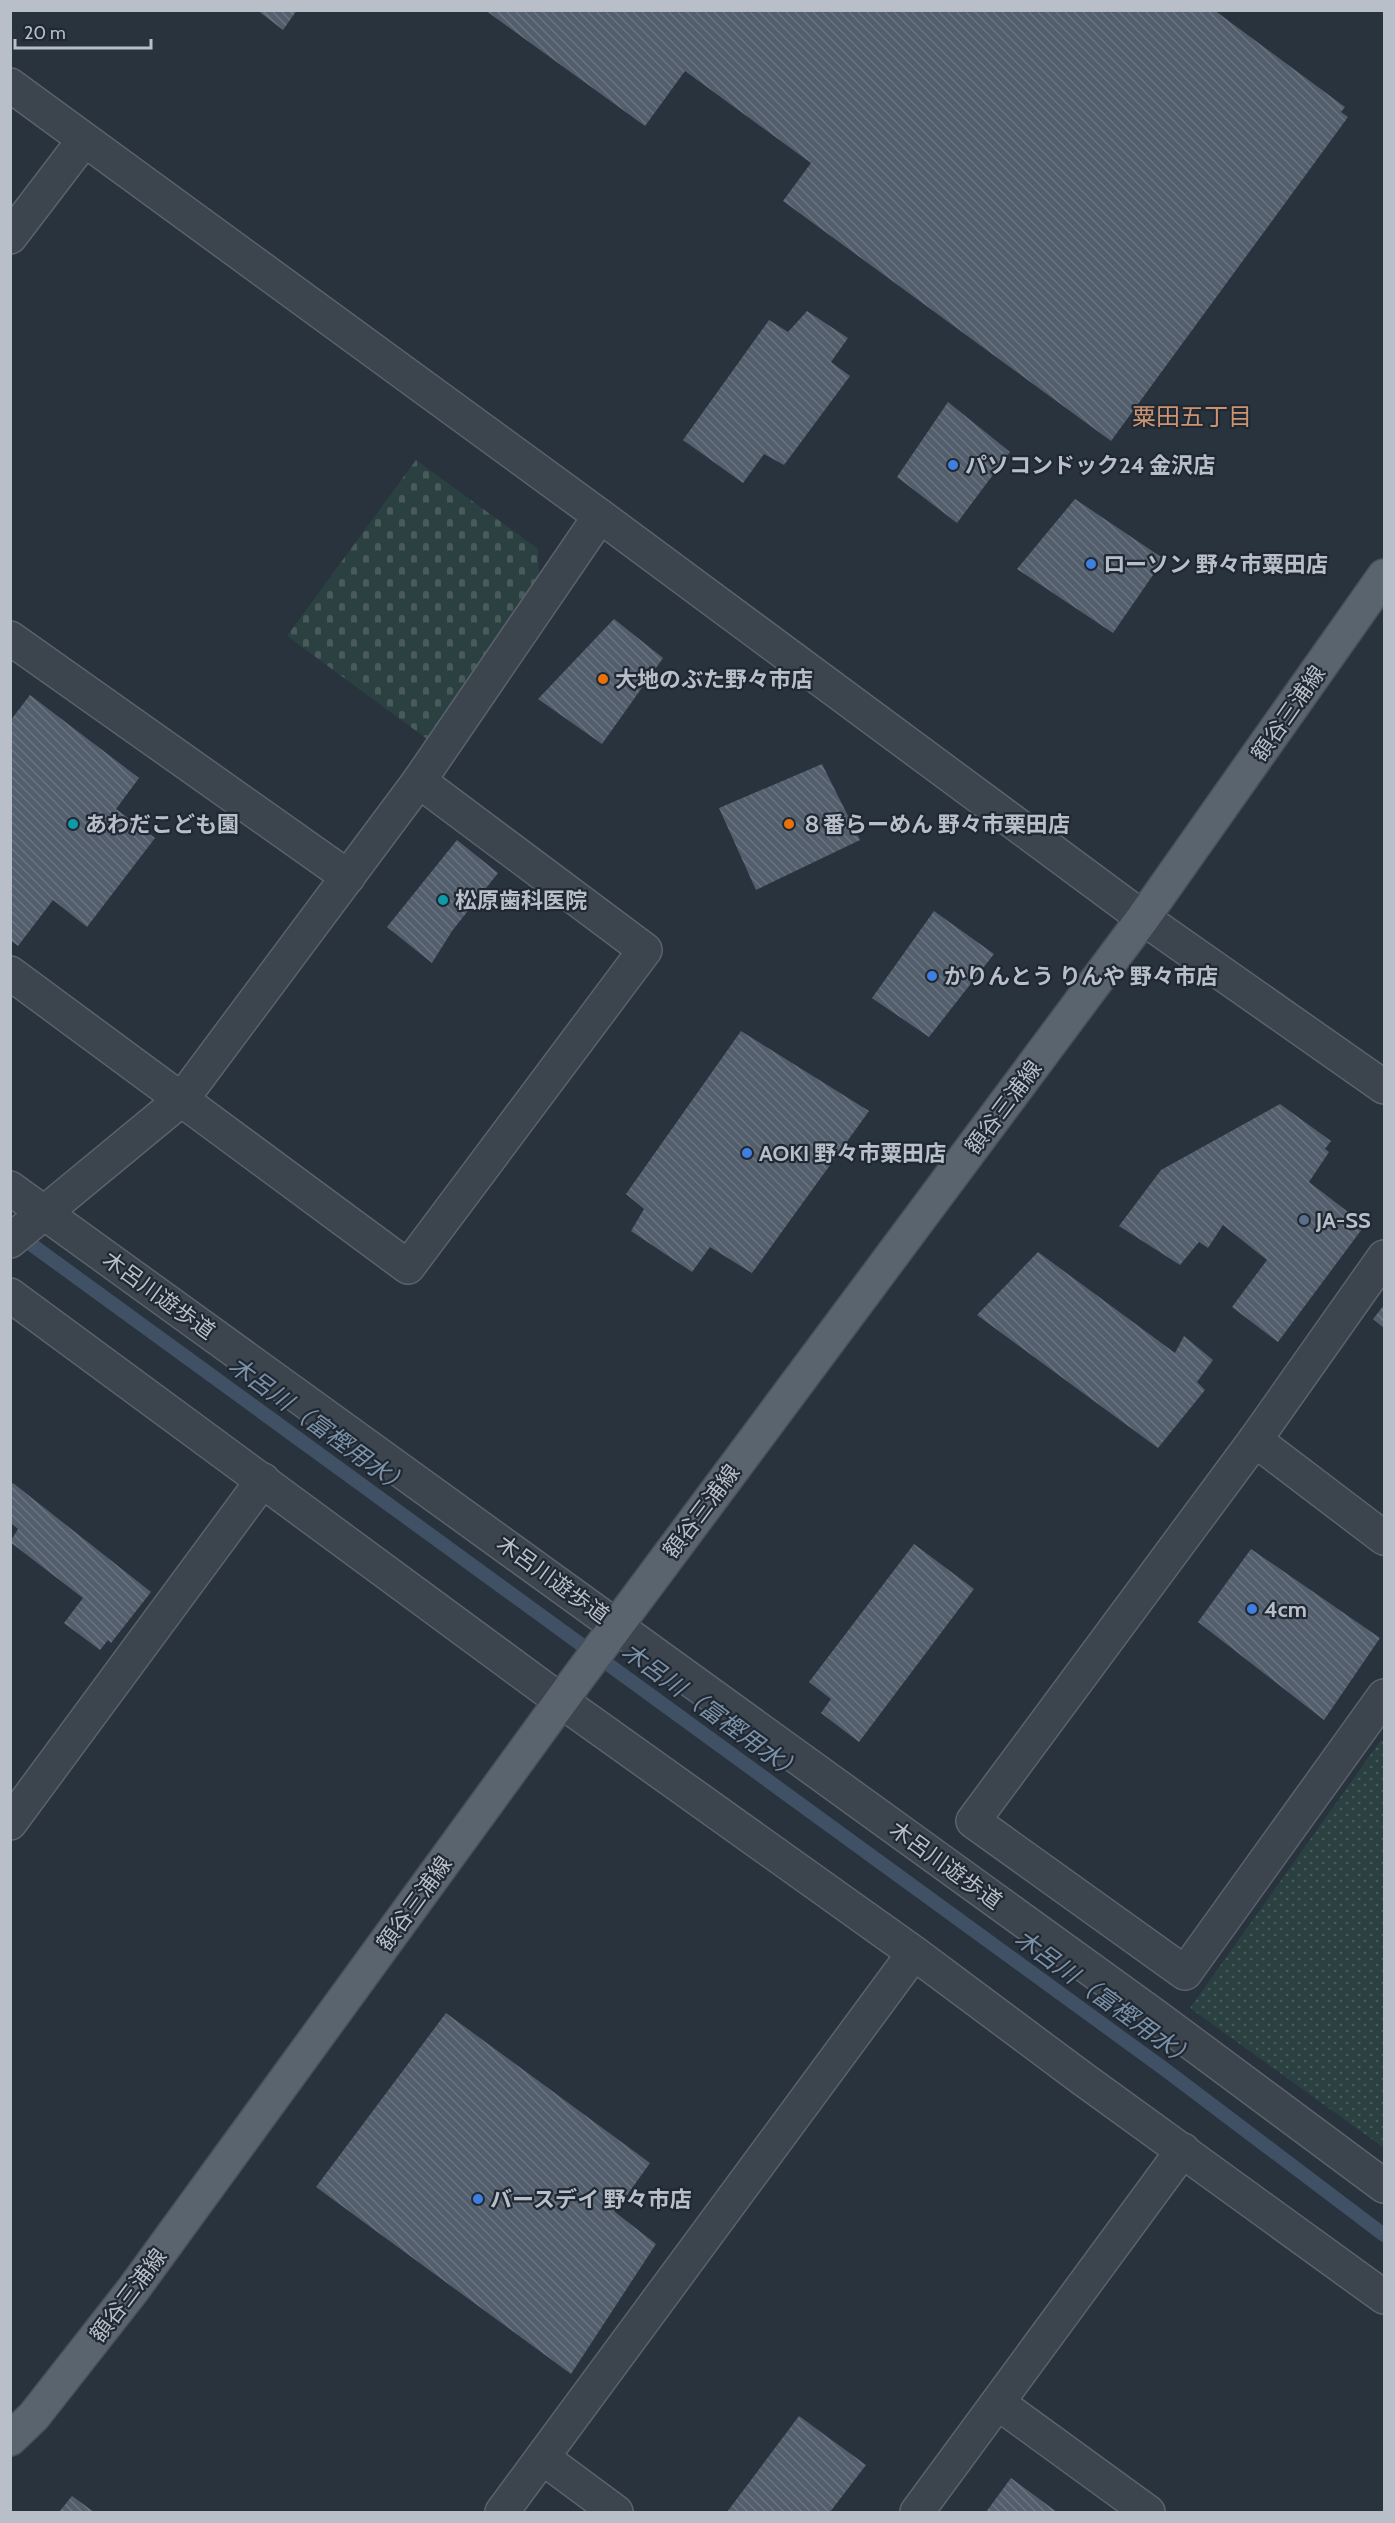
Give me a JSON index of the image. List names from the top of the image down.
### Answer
{
  "streets": {
    "main road": ["額谷三浦線"],
    "street": ["木呂川遊歩道"]
  },
  "crossings": [
    ["額谷三浦線", "木呂川遊歩道"]
  ],
  "districts": ["粟田五丁目"],
  "water": ["木呂川（富樫用水）"],
  "places": [
    "パソコンドック24 金沢店",
    "ローソン 野々市粟田店",
    "大地のぶた野々市店",
    "あわだこども園",
    "８番らーめん 野々市栗田店",
    "松原歯科医院",
    "かりんとう りんや 野々市店",
    "AOKI 野々市粟田店",
    "JA-SS",
    "4cm",
    "バースデイ 野々市店"
  ],
  "scale_bar": "20 m"
}
